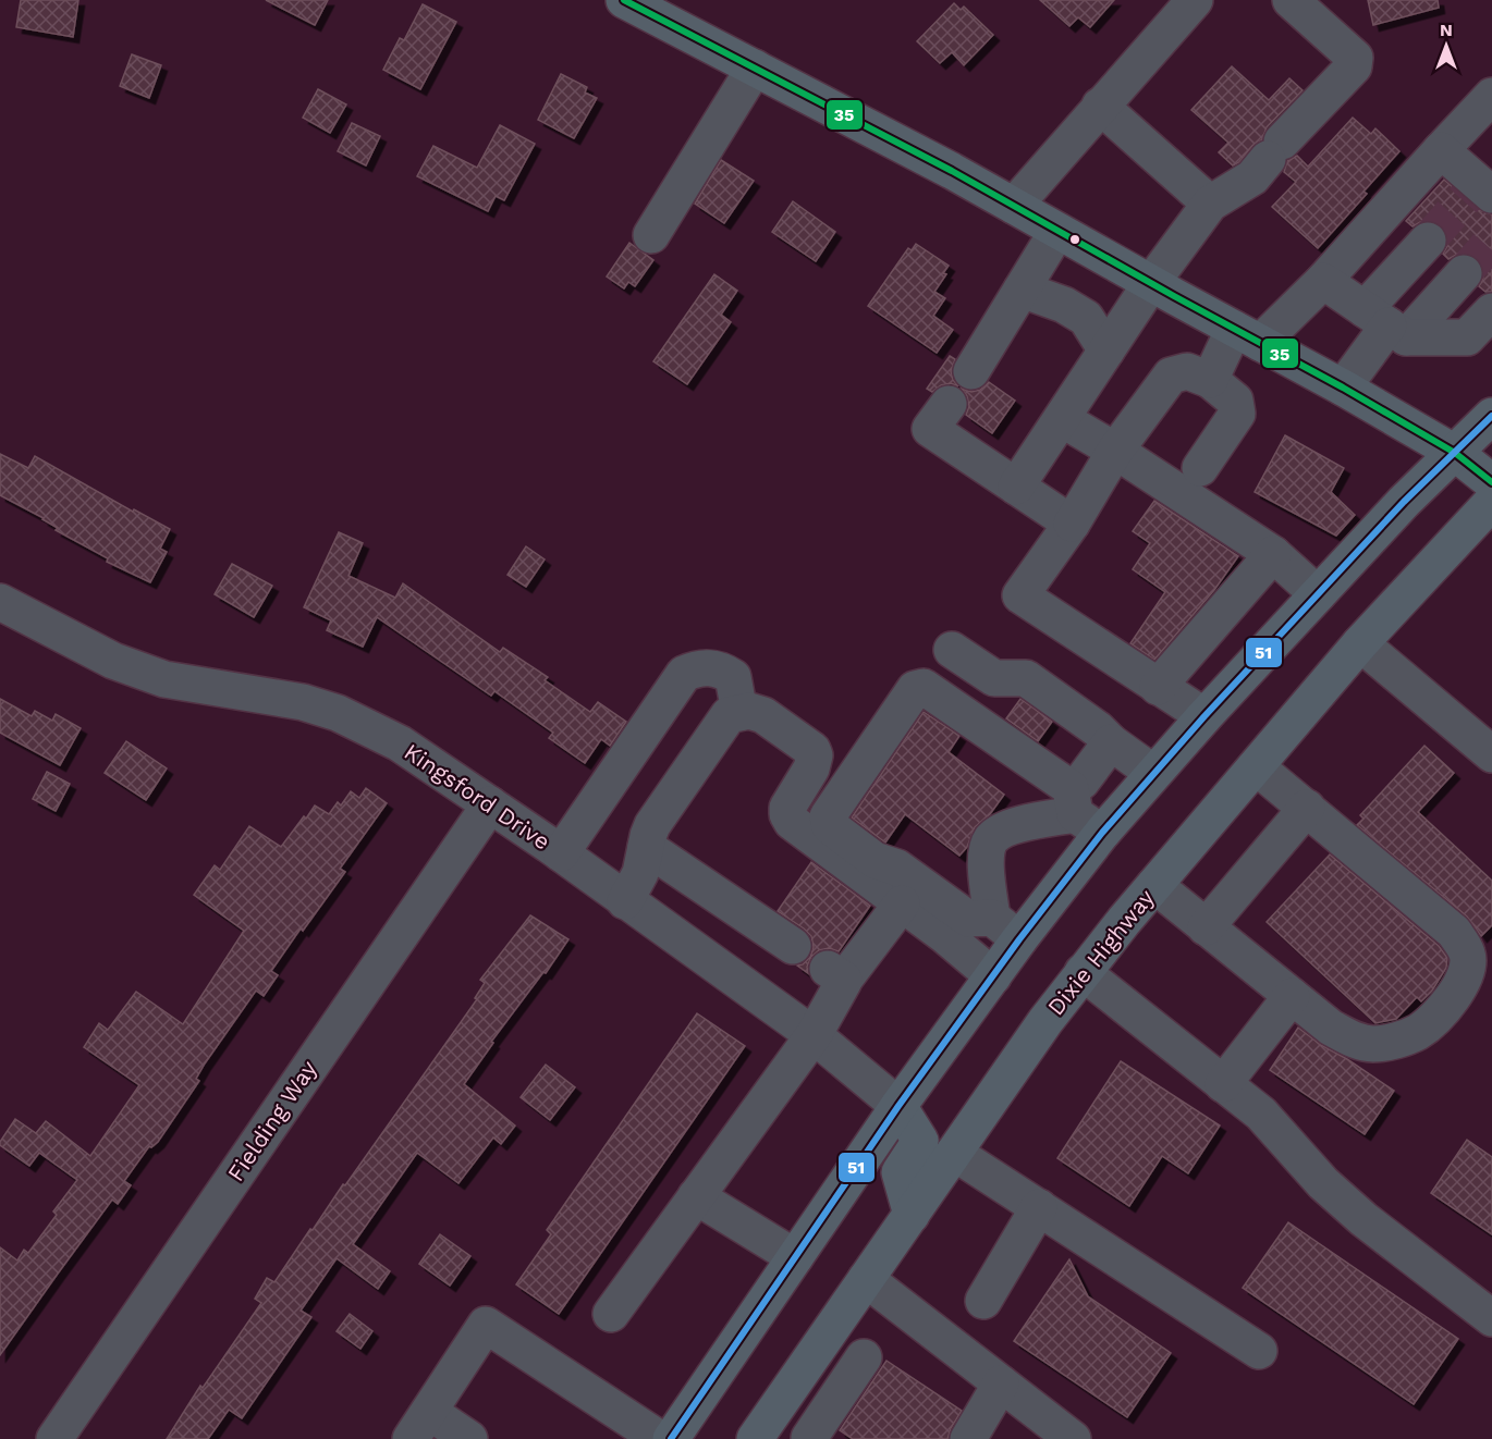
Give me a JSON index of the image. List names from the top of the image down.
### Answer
{
  "streets": {
    "main road": ["Dixie Highway"],
    "street": ["Kingsford Drive", "Fielding Way"]
  },
  "crossings": [
    ["Kingsford Drive", "Fielding Way"]
  ],
  "lines": ["transit line 35", "transit line 51"],
  "north": "top"
}
